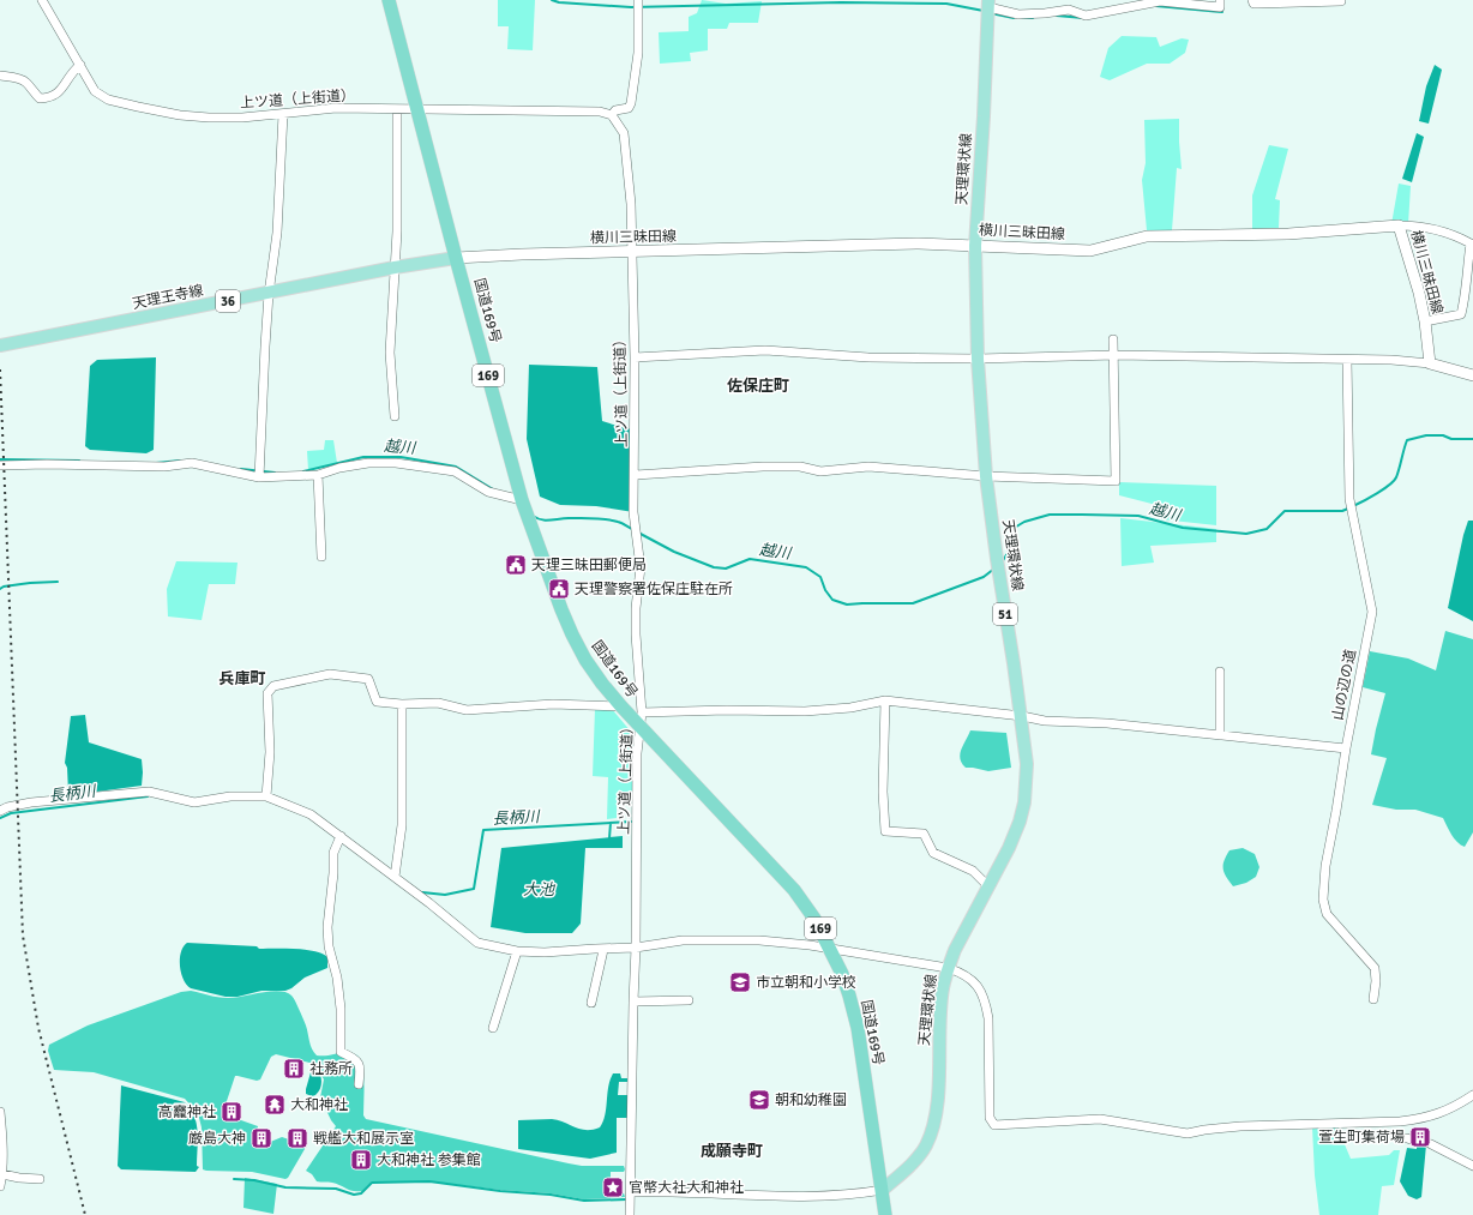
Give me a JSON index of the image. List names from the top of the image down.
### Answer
{
  "streets": {
    "highway": ["国道169号", "169"],
    "main road": [
      "天理環状線",
      "横川三昧田線",
      "天理王寺線",
      "36",
      "51"
    ],
    "street": ["上ツ道（上街道）", "山の辺の道"]
  },
  "crossings": [
    ["上ツ道（上街道）", "横川三昧田線"],
    ["上ツ道（上街道）", "国道169号"],
    ["天理環状線", "横川三昧田線"],
    ["天理環状線", "国道169号"],
    ["横川三昧田線", "天理王寺線"],
    ["横川三昧田線", "国道169号"],
    ["天理王寺線", "国道169号"]
  ],
  "districts": ["佐保庄町", "兵庫町", "成願寺町"],
  "water": ["越川", "長柄川", "大池"],
  "places": {
    "public building": ["天理三昧田郵便局", "天理警察署佐保庄駐在所"],
    "school or university": ["市立朝和小学校", "朝和幼稚園"],
    "building": [
      "社務所",
      "高龗神社",
      "萱生町集荷場",
      "厳島大神",
      "戦艦大和展示室",
      "大和神社 参集館"
    ],
    "temple": ["大和神社"],
    "place": ["官幣大社大和神社"]
  }
}
